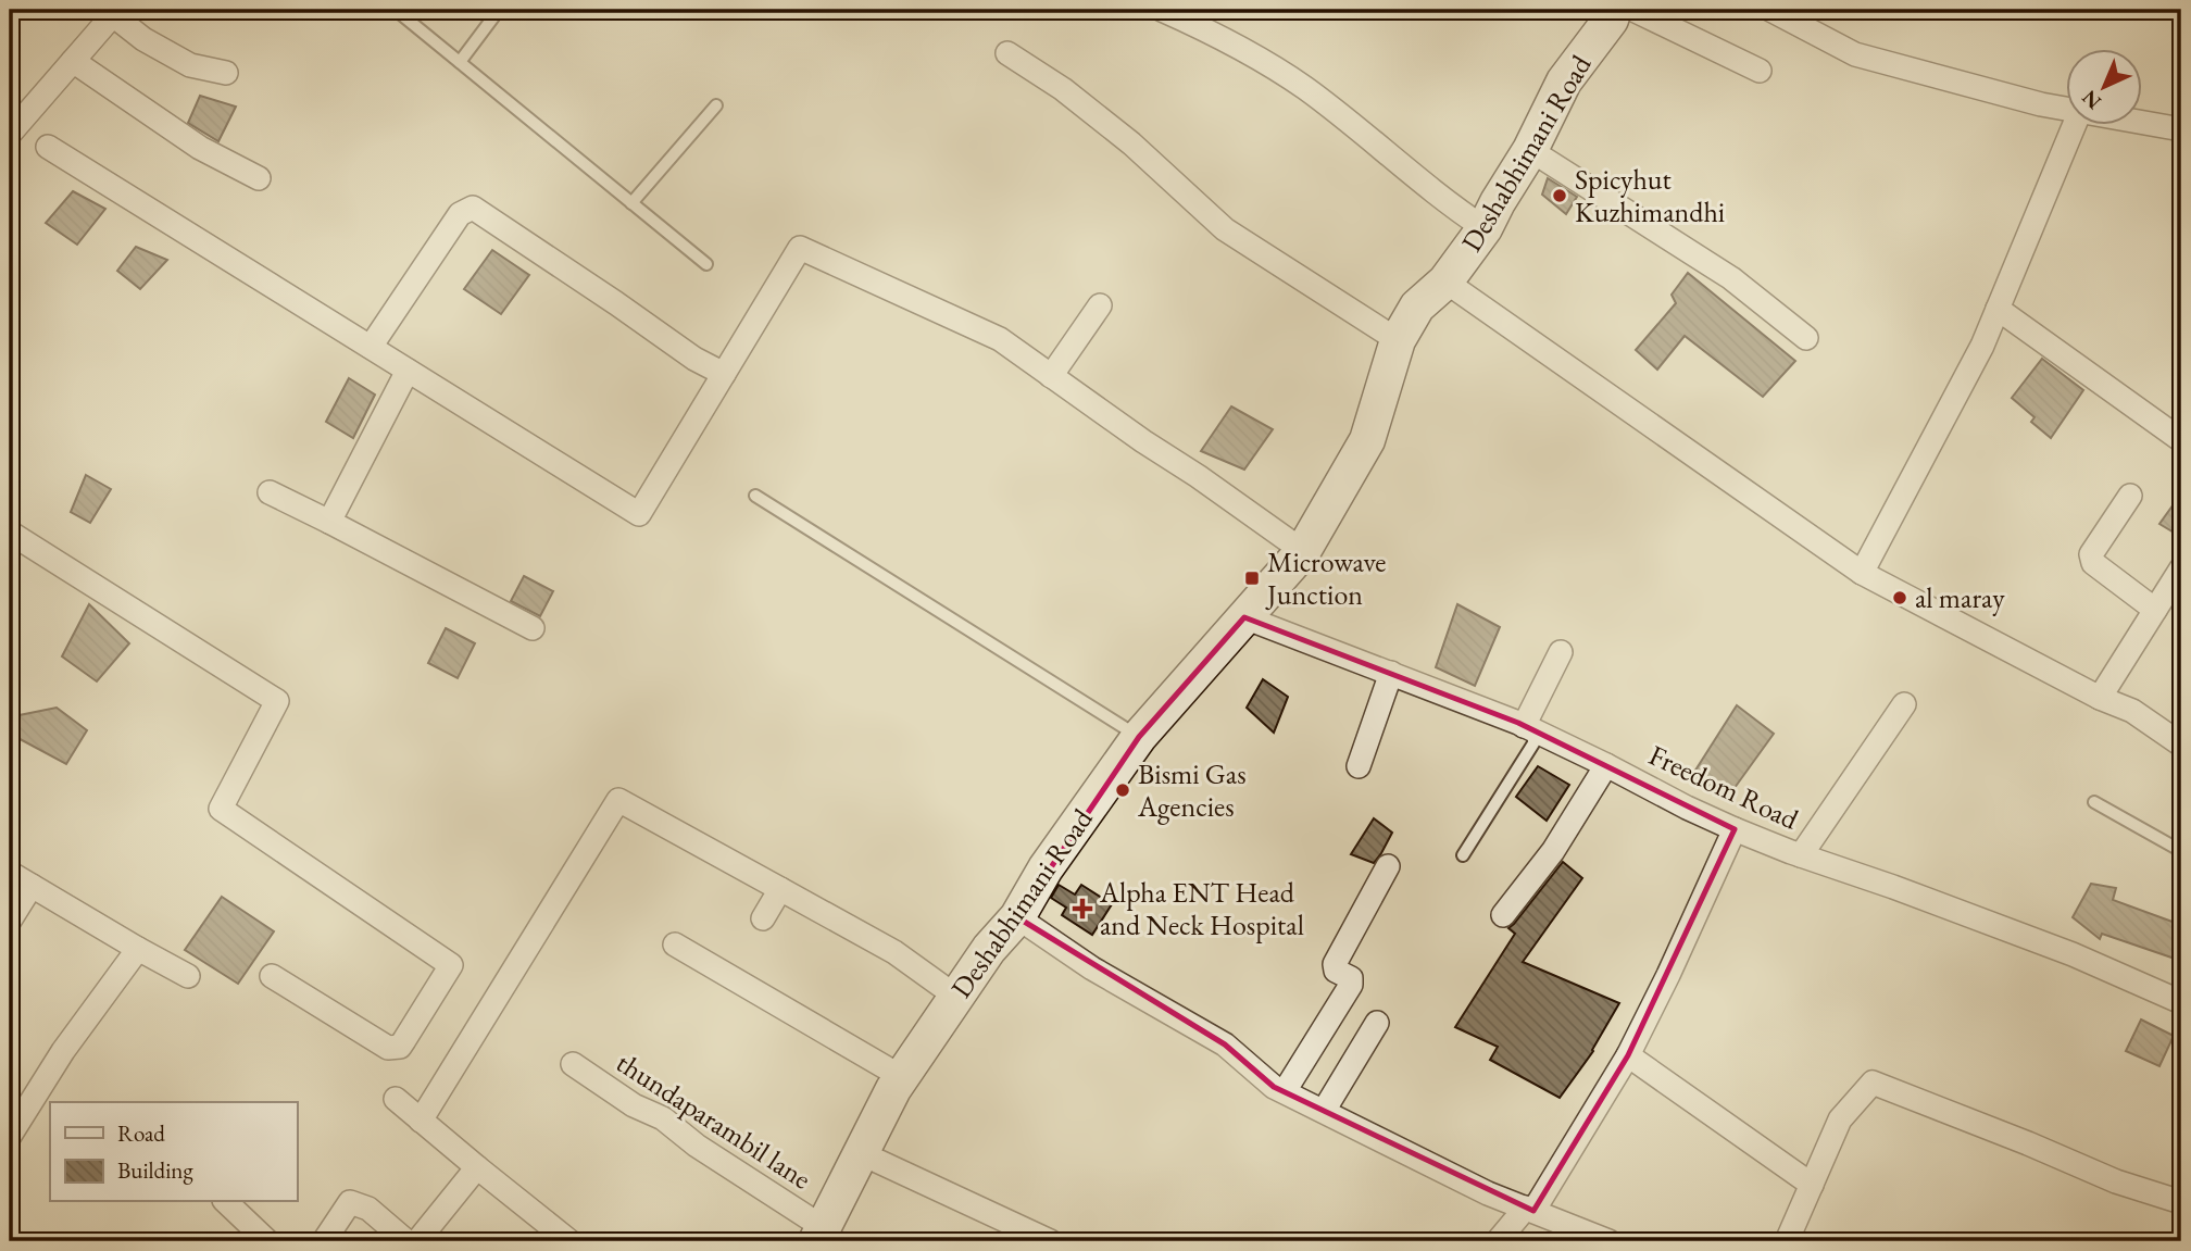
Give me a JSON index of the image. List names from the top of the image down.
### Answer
{
  "streets": {
    "street": ["Deshabhimani Road", "Freedom Road", "thundaparambil lane"]
  },
  "crossings": [
    ["Deshabhimani Road", "Freedom Road"],
    ["Deshabhimani Road", "thundaparambil lane"]
  ],
  "places": {
    "other": ["Spicyhut Kuzhimandhi", "al maray", "Bismi Gas Agencies"],
    "transit": ["Microwave Junction"],
    "health": ["Alpha ENT Head and Neck Hospital"]
  },
  "legend": ["Road", "Building"],
  "north": "bottom left"
}
